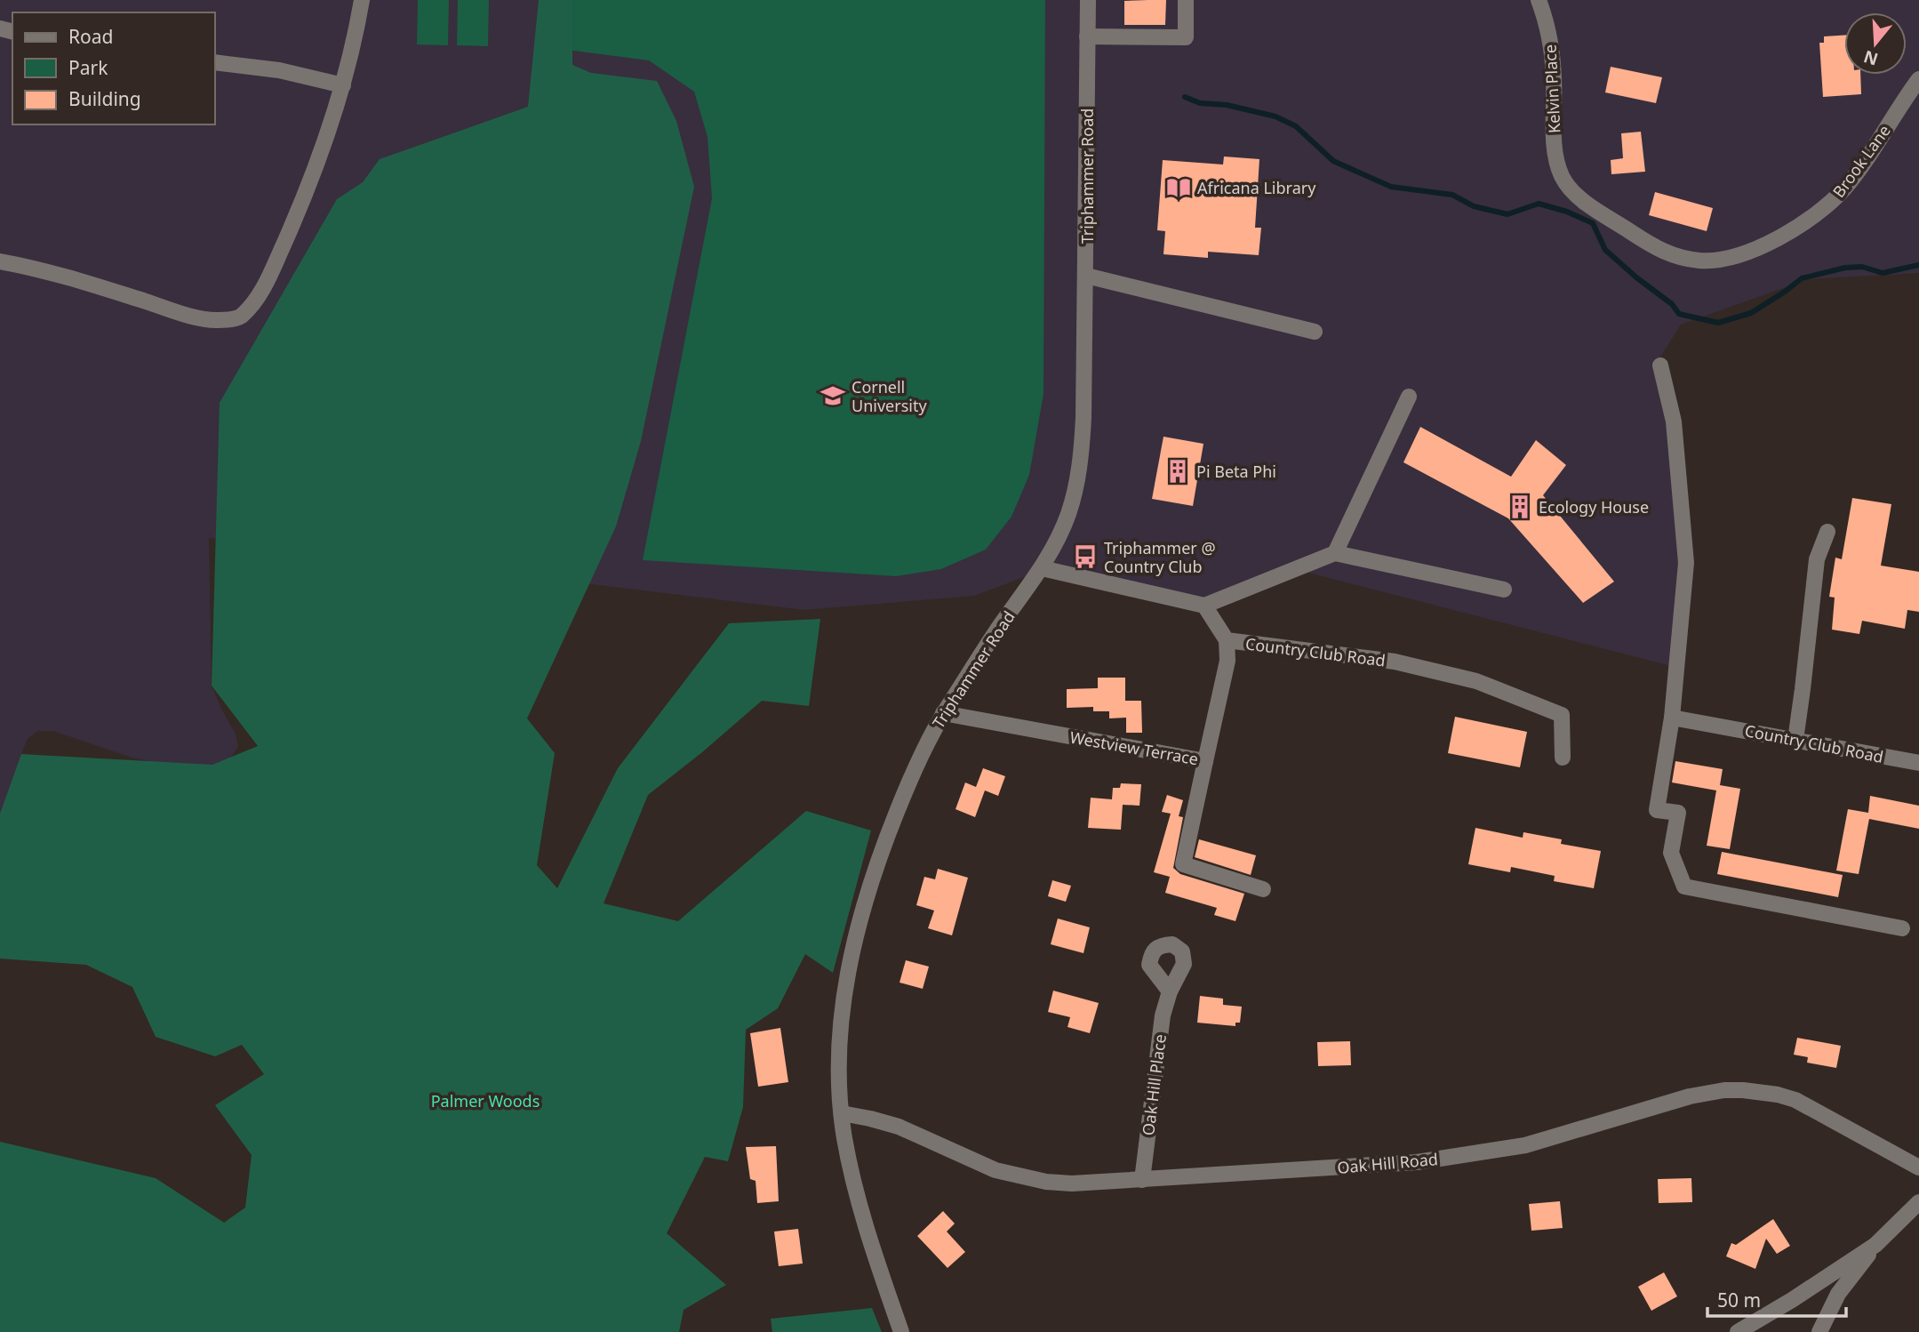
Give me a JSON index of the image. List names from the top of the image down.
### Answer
{
  "streets": {
    "street": [
      "Kelvin Place",
      "Brook Lane",
      "Triphammer Road",
      "Country Club Road",
      "Westview Terrace",
      "Oak Hill Place",
      "Oak Hill Road"
    ]
  },
  "crossings": [
    ["Kelvin Place", "Brook Lane"],
    ["Triphammer Road", "Westview Terrace"],
    ["Triphammer Road", "Oak Hill Road"],
    ["Country Club Road", "Westview Terrace"],
    ["Oak Hill Place", "Oak Hill Road"]
  ],
  "parks": ["Palmer Woods"],
  "places": {
    "library": ["Africana Library"],
    "school or university": ["Cornell University"],
    "building": ["Pi Beta Phi", "Ecology House"],
    "bus stop": ["Triphammer @ Country Club"]
  },
  "legend": ["Road", "Park", "Building"],
  "scale_bar": "50 m",
  "north": "bottom"
}
